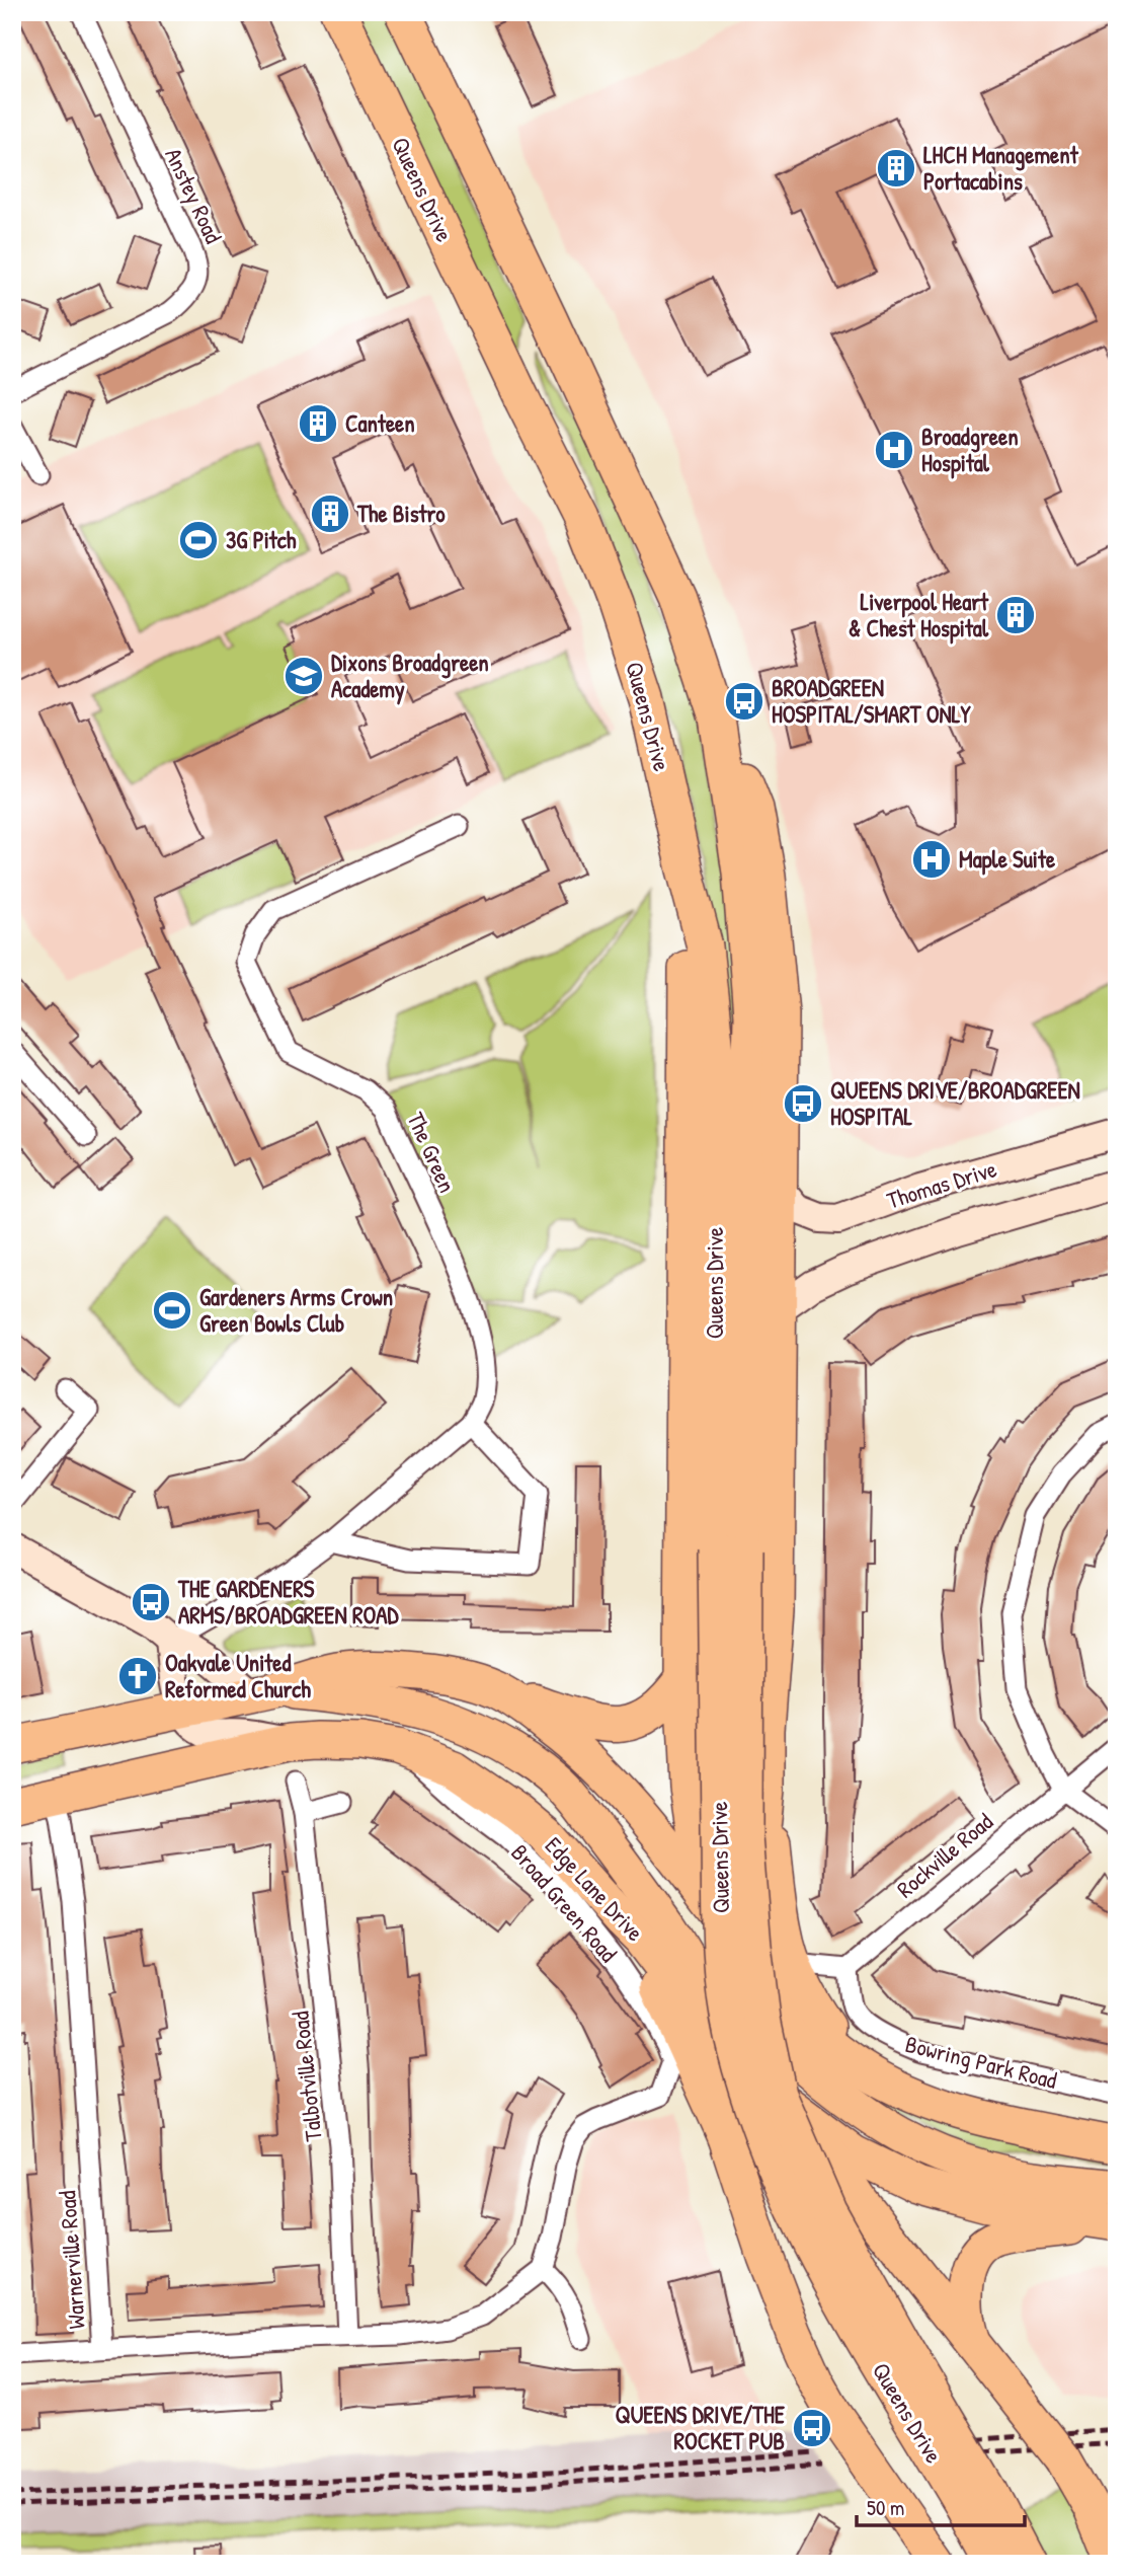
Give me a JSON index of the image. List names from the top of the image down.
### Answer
{
  "streets": {
    "highway": ["Queens Drive", "Edge Lane Drive"],
    "street": [
      "Anstey Road",
      "The Green",
      "Thomas Drive",
      "Rockville Road",
      "Broad Green Road",
      "Bowring Park Road",
      "Talbotville Road",
      "Warnerville Road"
    ]
  },
  "crossings": [
    ["Rockville Road", "Bowring Park Road"],
    ["Edge Lane Drive", "Broad Green Road"],
    ["Edge Lane Drive", "Warnerville Road"],
    ["Broad Green Road", "Warnerville Road"],
    ["Talbotville Road", "Warnerville Road"]
  ],
  "places": {
    "building": [
      "LHCH Management Portacabins",
      "Canteen",
      "The Bistro",
      "Liverpool Heart & Chest Hospital"
    ],
    "hospital": ["Broadgreen Hospital", "Maple Suite"],
    "sports": ["3G Pitch", "Gardeners Arms Crown Green Bowls Club"],
    "school or university": ["Dixons Broadgreen Academy"],
    "bus stop": [
      "BROADGREEN HOSPITAL/SMART ONLY",
      "QUEENS DRIVE/BROADGREEN HOSPITAL",
      "THE GARDENERS ARMS/BROADGREEN ROAD",
      "QUEENS DRIVE/THE ROCKET PUB"
    ],
    "church": ["Oakvale United Reformed Church"]
  },
  "scale_bar": "50 m"
}
